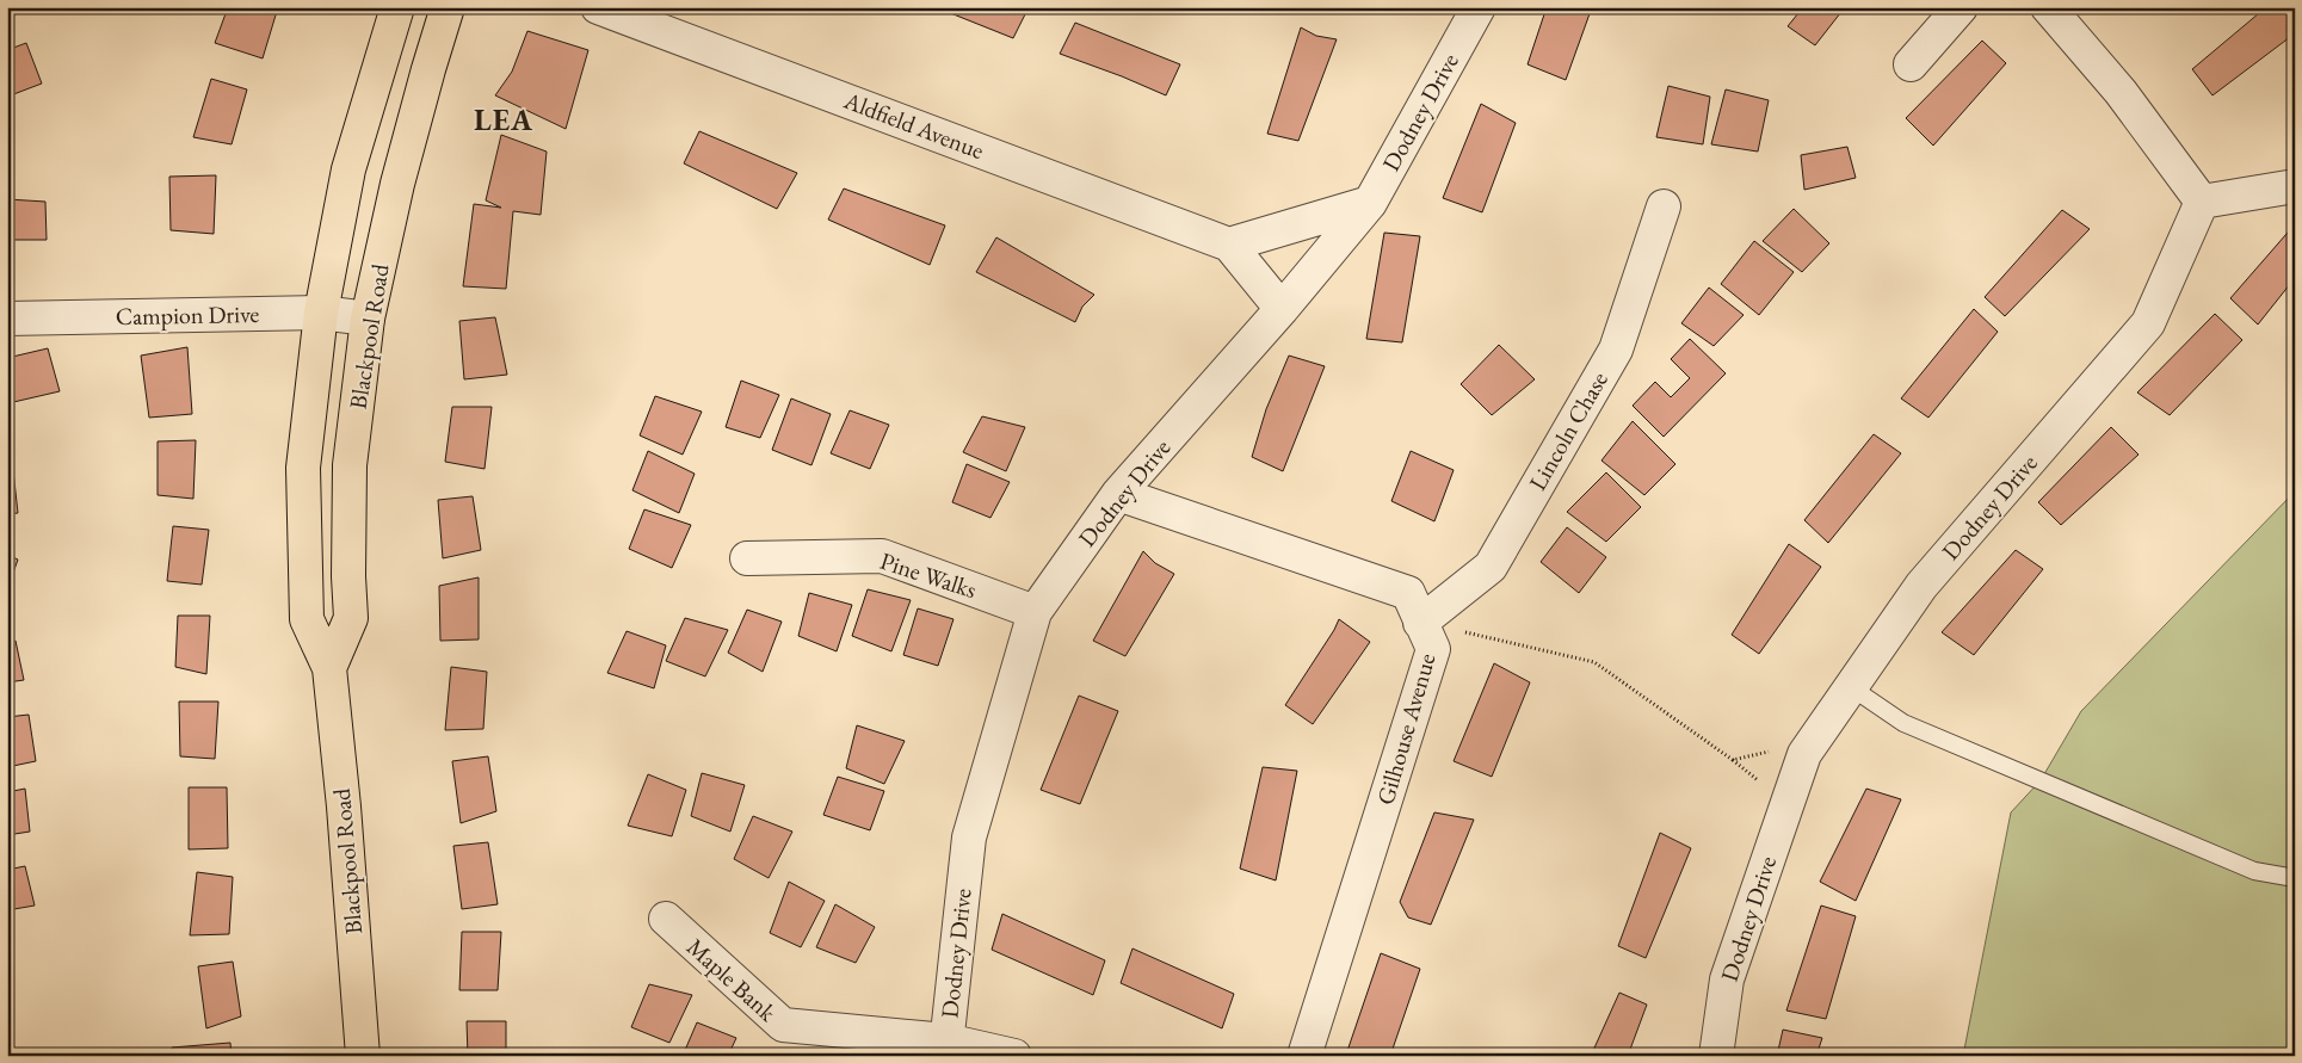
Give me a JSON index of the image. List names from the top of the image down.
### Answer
{
  "streets": {
    "highway": ["Blackpool Road"],
    "street": [
      "Dodney Drive",
      "Aldfield Avenue",
      "Campion Drive",
      "Lincoln Chase",
      "Pine Walks",
      "Gilhouse Avenue",
      "Maple Bank"
    ]
  },
  "crossings": [
    ["Dodney Drive", "Pine Walks"],
    ["Dodney Drive", "Gilhouse Avenue"],
    ["Dodney Drive", "Maple Bank"],
    ["Campion Drive", "Blackpool Road"],
    ["Lincoln Chase", "Gilhouse Avenue"]
  ],
  "districts": ["LEA"]
}
